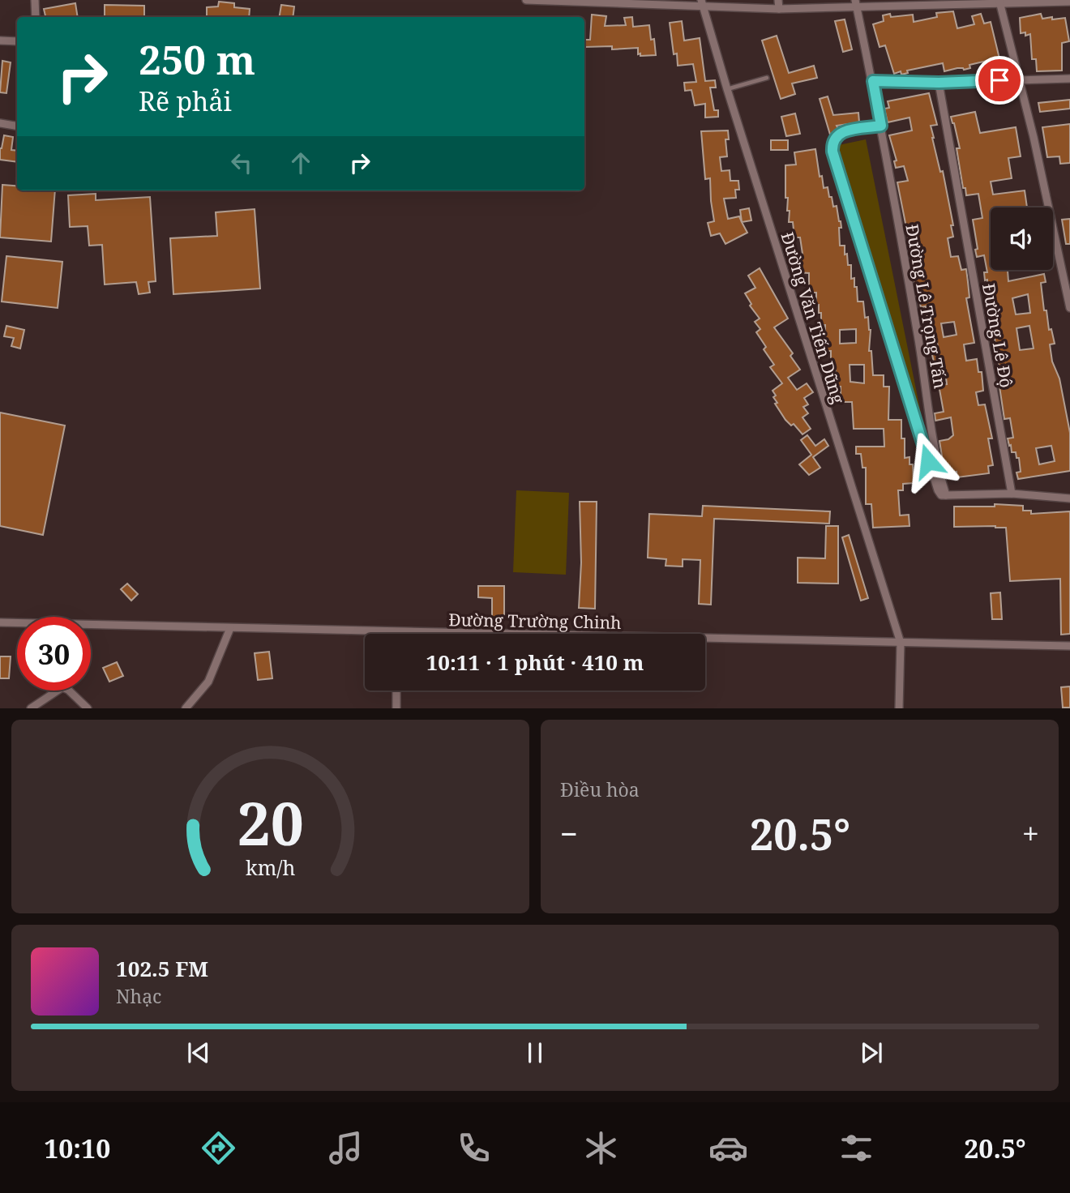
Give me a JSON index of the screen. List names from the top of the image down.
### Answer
{
  "streets": {
    "street": [
      "Đường Lê Trọng Tấn",
      "Đường Văn Tiến Dũng",
      "Đường Lê Độ",
      "Đường Trường Chinh"
    ]
  },
  "crossings": [
    ["Đường Văn Tiến Dũng", "Đường Trường Chinh"]
  ],
  "page": {
    "turn": ["250 m", "Rẽ phải"],
    "limit": "30",
    "trip": "10:11 · 1 phút · 410 m",
    "tile": "Điều hòa",
    "heat": ["−", "20.5°", "+"],
    "song": ["102.5 FM", "Nhạc"],
    "tabs": ["10:10", "20.5°"],
    "gauge": ["20", "km/h"]
  }
}
